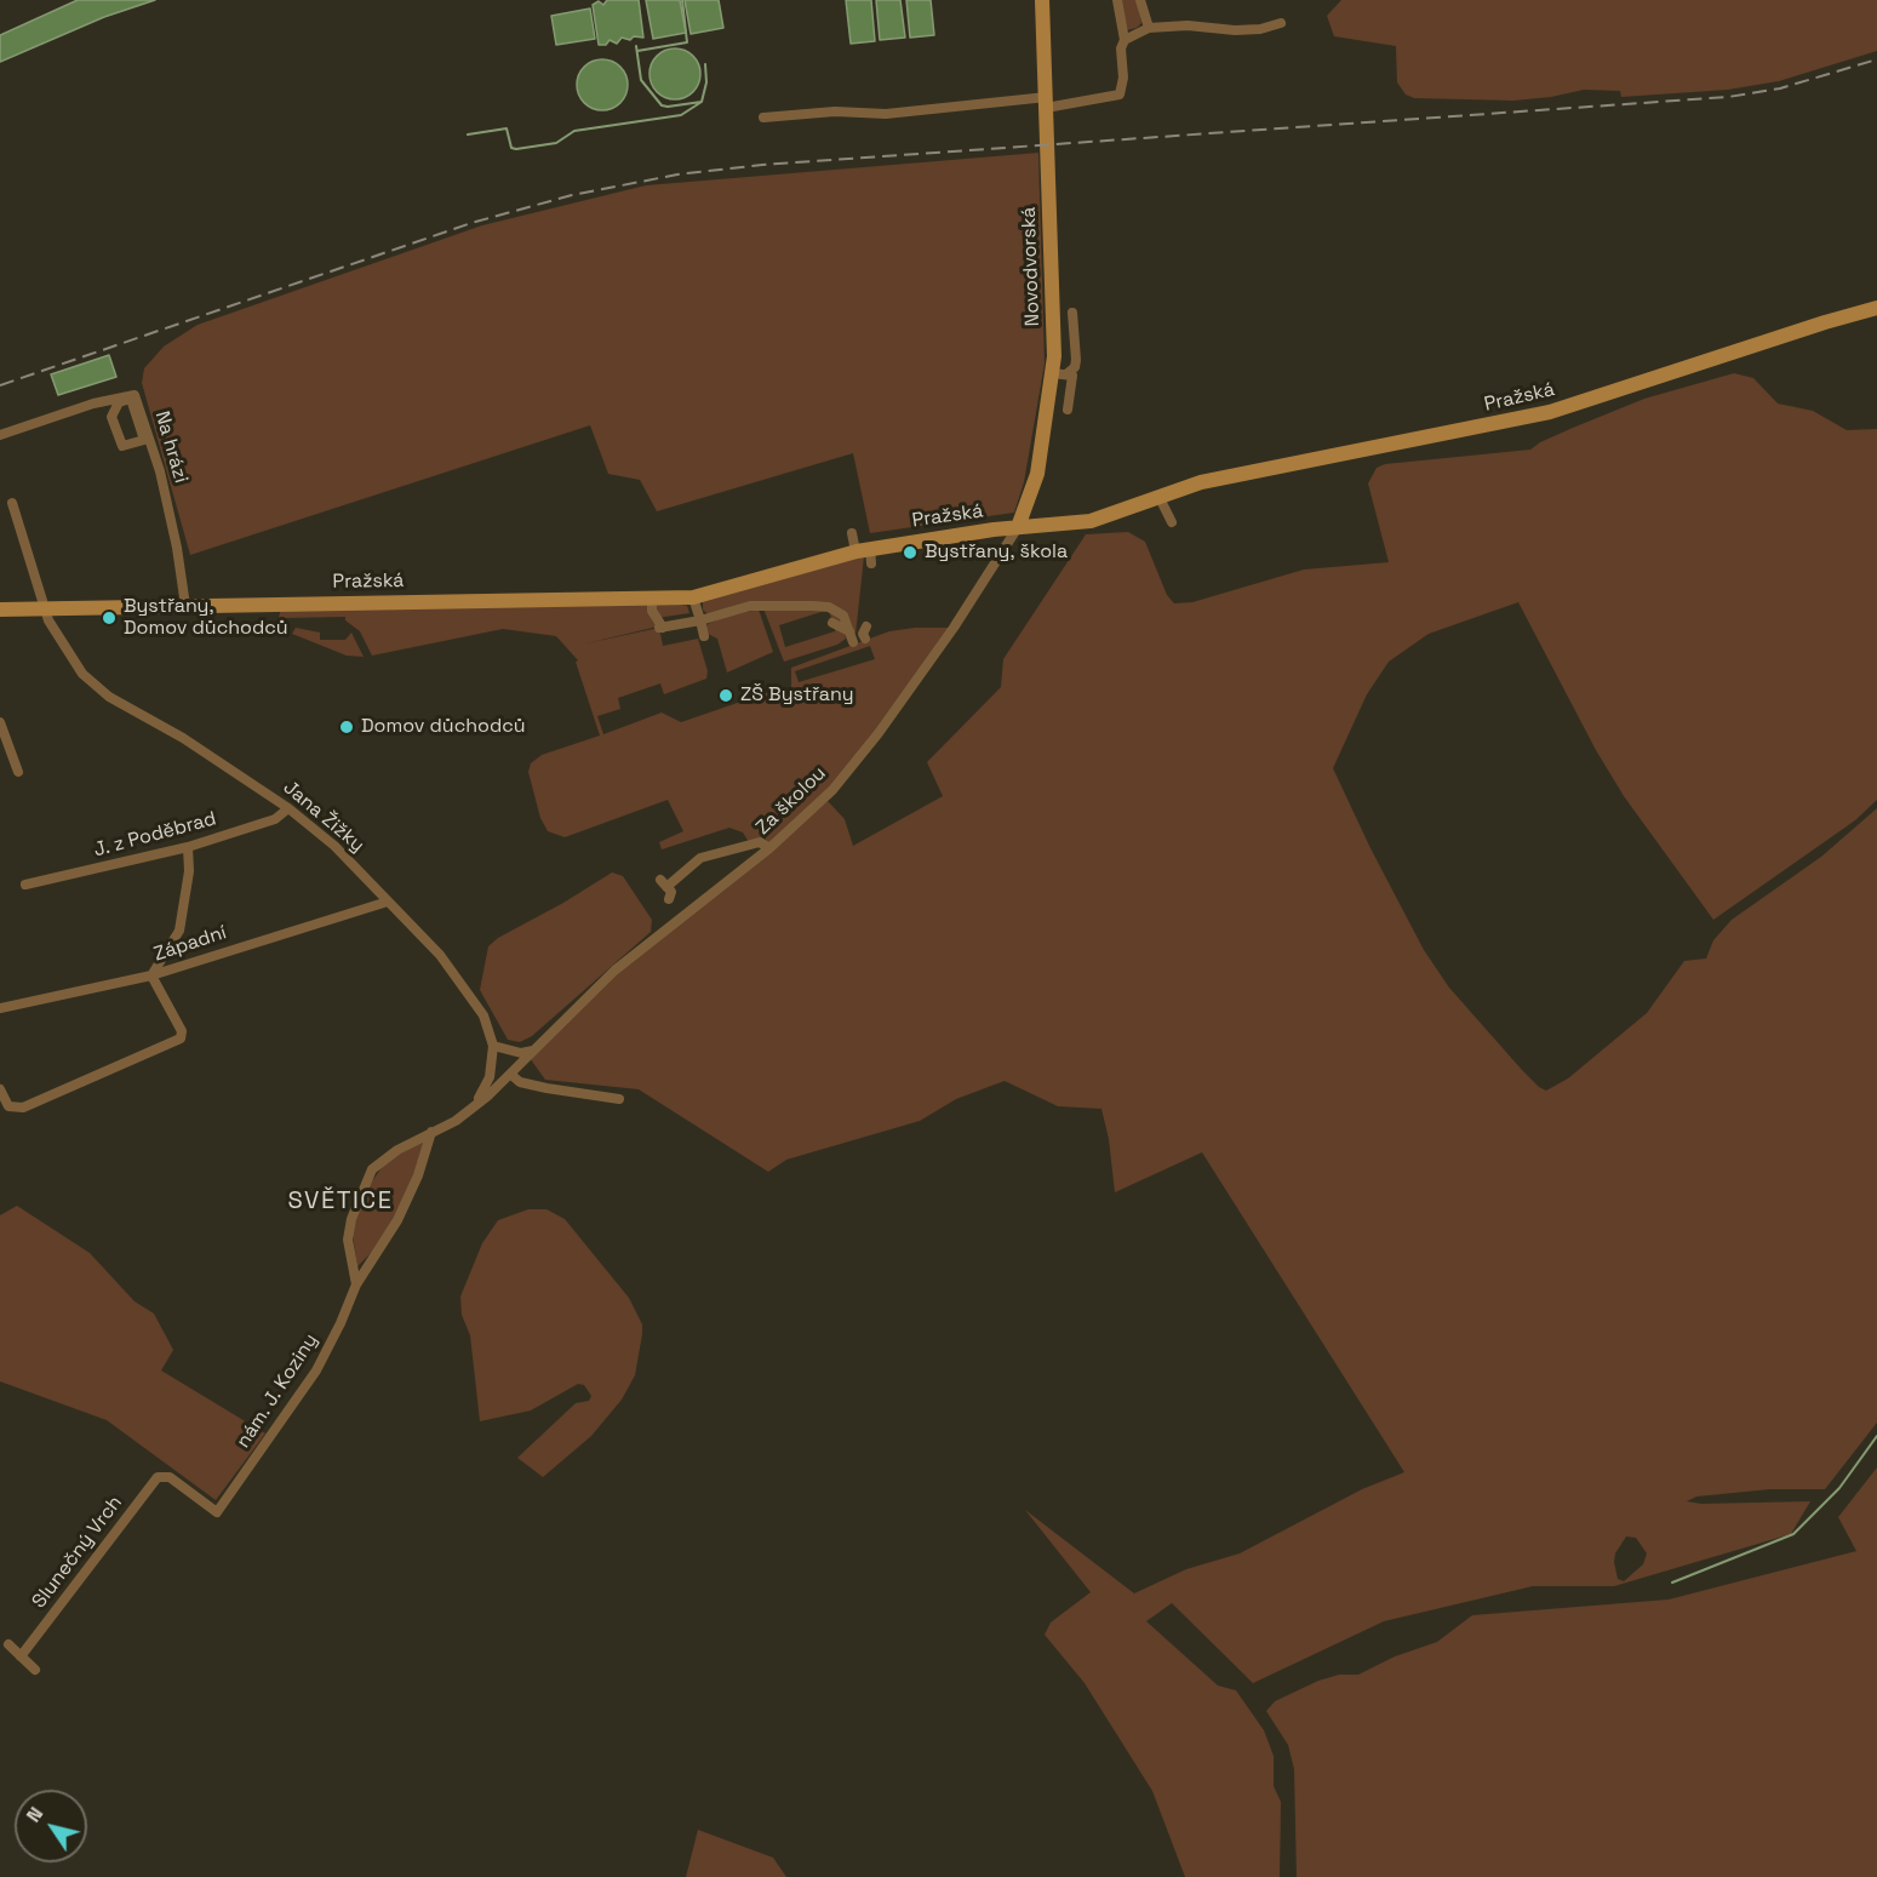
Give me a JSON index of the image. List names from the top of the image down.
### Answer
{
  "streets": {
    "street": [
      "Novodvorská",
      "Pražská",
      "Na hrázi",
      "Za školou",
      "Jana Žižky",
      "J. z Poděbrad",
      "Západní",
      "nám. J. Koziny",
      "Slunečný Vrch"
    ]
  },
  "crossings": [
    ["Novodvorská", "Pražská"],
    ["Novodvorská", "Za školou"],
    ["Pražská", "Na hrázi"],
    ["Pražská", "Za školou"],
    ["Pražská", "Jana Žižky"],
    ["Jana Žižky", "J. z Poděbrad"],
    ["Jana Žižky", "Západní"],
    ["nám. J. Koziny", "Slunečný Vrch"]
  ],
  "districts": ["SVĚTICE"],
  "places": [
    "Bystřany, škola",
    "Bystřany, Domov důchodců",
    "ZŠ Bystřany",
    "Domov důchodců"
  ],
  "north": "top left"
}
